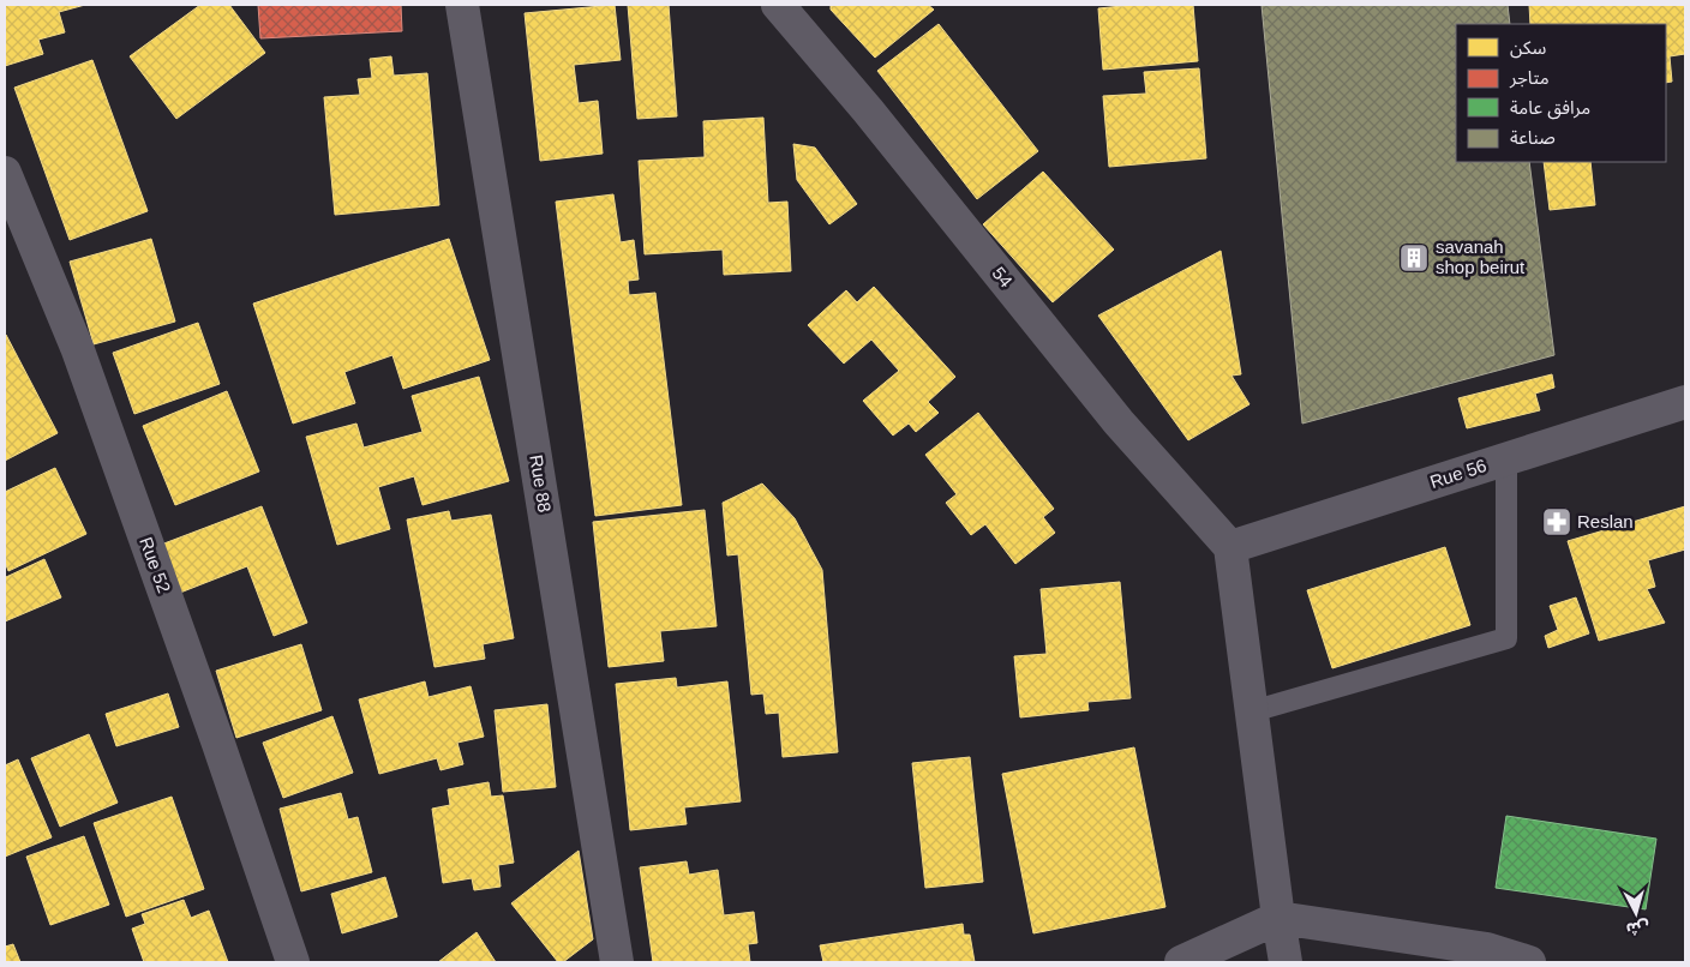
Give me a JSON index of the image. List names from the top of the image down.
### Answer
{
  "streets": {
    "street": [
      "54",
      "Rue 56",
      "Rue 88",
      "Rue 52"
    ]
  },
  "crossings": [
    ["54", "Rue 56"]
  ],
  "places": {
    "building": ["savanah shop beirut"],
    "pharmacy": ["Reslan"]
  },
  "legend": [
    "سكن",
    "متاجر",
    "مرافق عامة",
    "صناعة"
  ],
  "north": "bottom"
}
